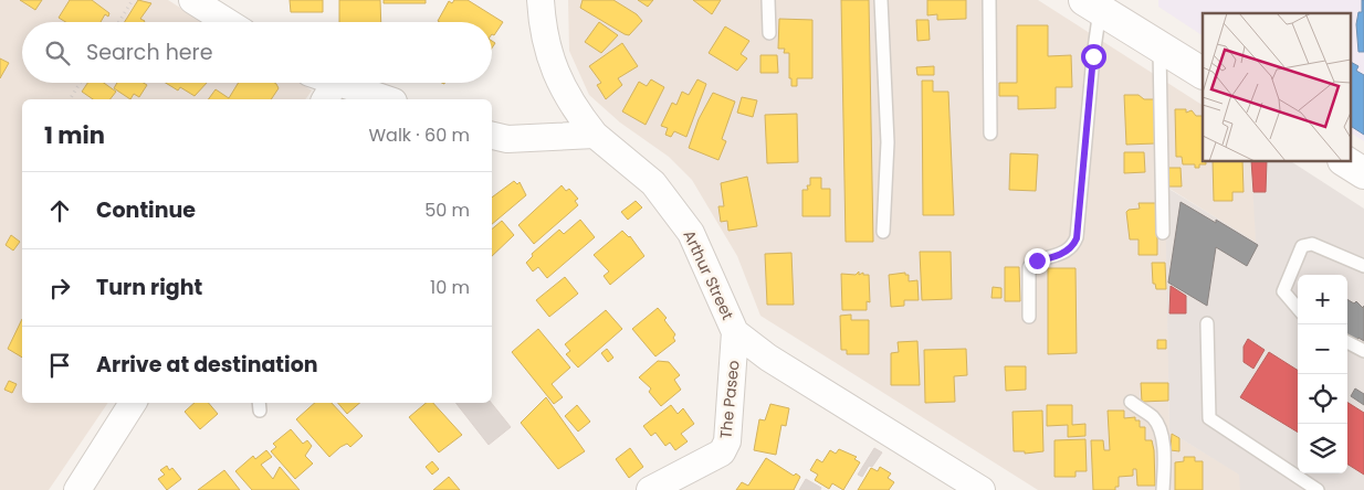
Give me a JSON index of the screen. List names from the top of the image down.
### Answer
{
  "streets": {
    "street": ["Arthur Street", "The Paseo"]
  },
  "crossings": [
    ["Arthur Street", "The Paseo"]
  ],
  "page": {
    "search": "Search here",
    "heading": ["1 min", "Walk · 60 m"],
    "list": [
      ["Continue", "50 m"],
      ["Turn right", "10 m"],
      "Arrive at destination"
    ],
    "map_buttons": ["+", "−"]
  }
}
